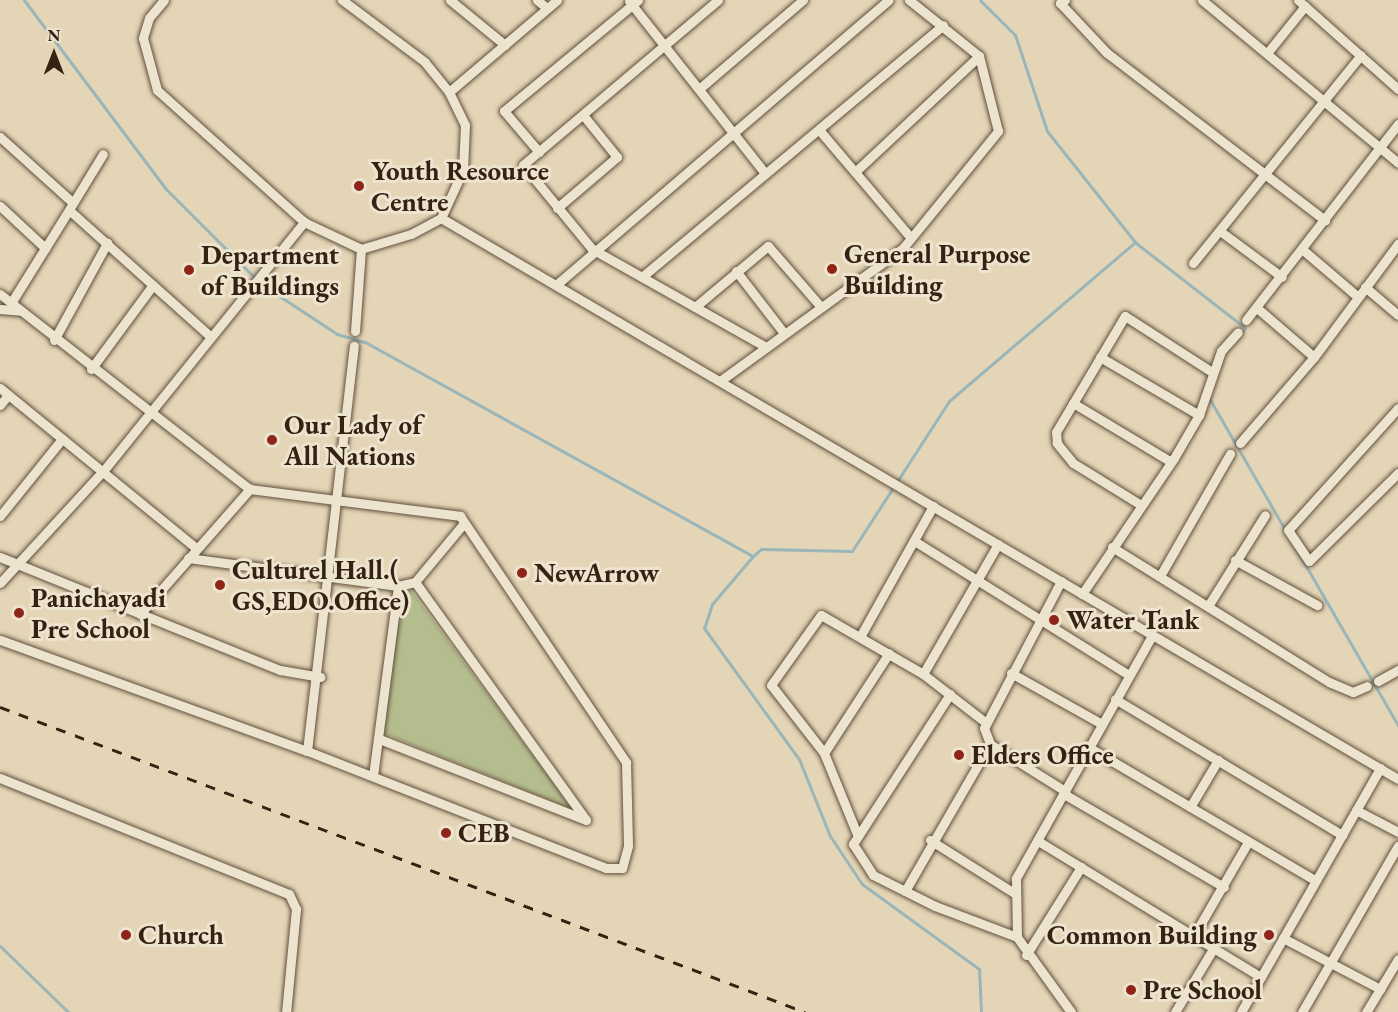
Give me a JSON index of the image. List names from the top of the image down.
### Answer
{
  "places": [
    "Youth Resource Centre",
    "General Purpose Building",
    "Department of Buildings",
    "Our Lady of All Nations",
    "NewArrow",
    "Culturel Hall.( GS,EDO.Office)",
    "Panichayadi Pre School",
    "Water Tank",
    "Elders Office",
    "CEB",
    "Church",
    "Common Building",
    "Pre School"
  ],
  "north": "top"
}
